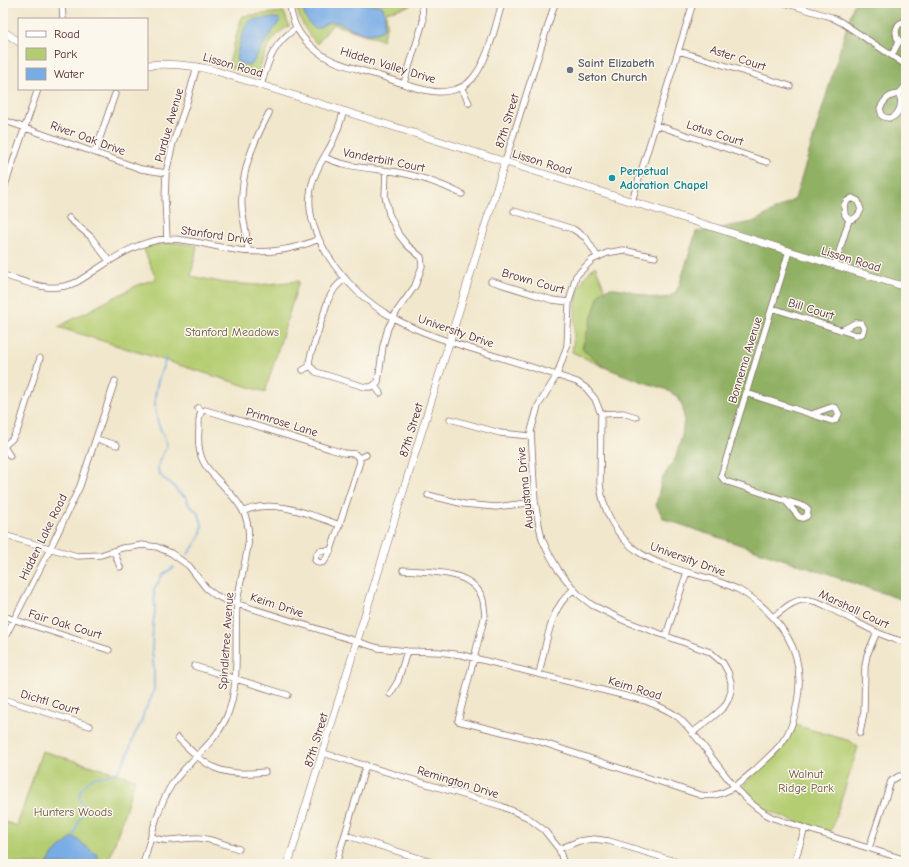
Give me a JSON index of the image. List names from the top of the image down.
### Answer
{
  "streets": {
    "street": [
      "Aster Court",
      "Lisson Road",
      "Hidden Valley Drive",
      "87th Street",
      "Purdue Avenue",
      "Lotus Court",
      "River Oak Drive",
      "Vanderbilt Court",
      "Stanford Drive",
      "Brown Court",
      "Bill Court",
      "University Drive",
      "Bonnema Avenue",
      "Primrose Lane",
      "Augustana Drive",
      "Hidden Lake Road",
      "Keim Drive",
      "Marshall Court",
      "Fair Oak Court",
      "Spindletree Avenue",
      "Keim Road",
      "Dichtl Court",
      "Remington Drive"
    ]
  },
  "crossings": [
    ["Lisson Road", "87th Street"],
    ["Lisson Road", "Purdue Avenue"],
    ["Lisson Road", "University Drive"],
    ["Lisson Road", "Bonnema Avenue"],
    ["87th Street", "University Drive"],
    ["87th Street", "Keim Drive"],
    ["87th Street", "Keim Road"],
    ["87th Street", "Remington Drive"],
    ["Purdue Avenue", "River Oak Drive"],
    ["Purdue Avenue", "Stanford Drive"],
    ["Vanderbilt Court", "University Drive"],
    ["Stanford Drive", "University Drive"],
    ["Brown Court", "Augustana Drive"],
    ["Bill Court", "Bonnema Avenue"],
    ["University Drive", "Augustana Drive"],
    ["University Drive", "Marshall Court"],
    ["University Drive", "Keim Road"],
    ["Primrose Lane", "Spindletree Avenue"],
    ["Augustana Drive", "Keim Road"],
    ["Hidden Lake Road", "Keim Drive"],
    ["Hidden Lake Road", "Fair Oak Court"],
    ["Keim Drive", "Spindletree Avenue"],
    ["Keim Drive", "Keim Road"]
  ],
  "parks": ["Stanford Meadows", "Walnut Ridge Park", "Hunters Woods"],
  "places": ["Saint Elizabeth Seton Church", "Perpetual Adoration Chapel"],
  "legend": ["Road", "Park", "Water"]
}
